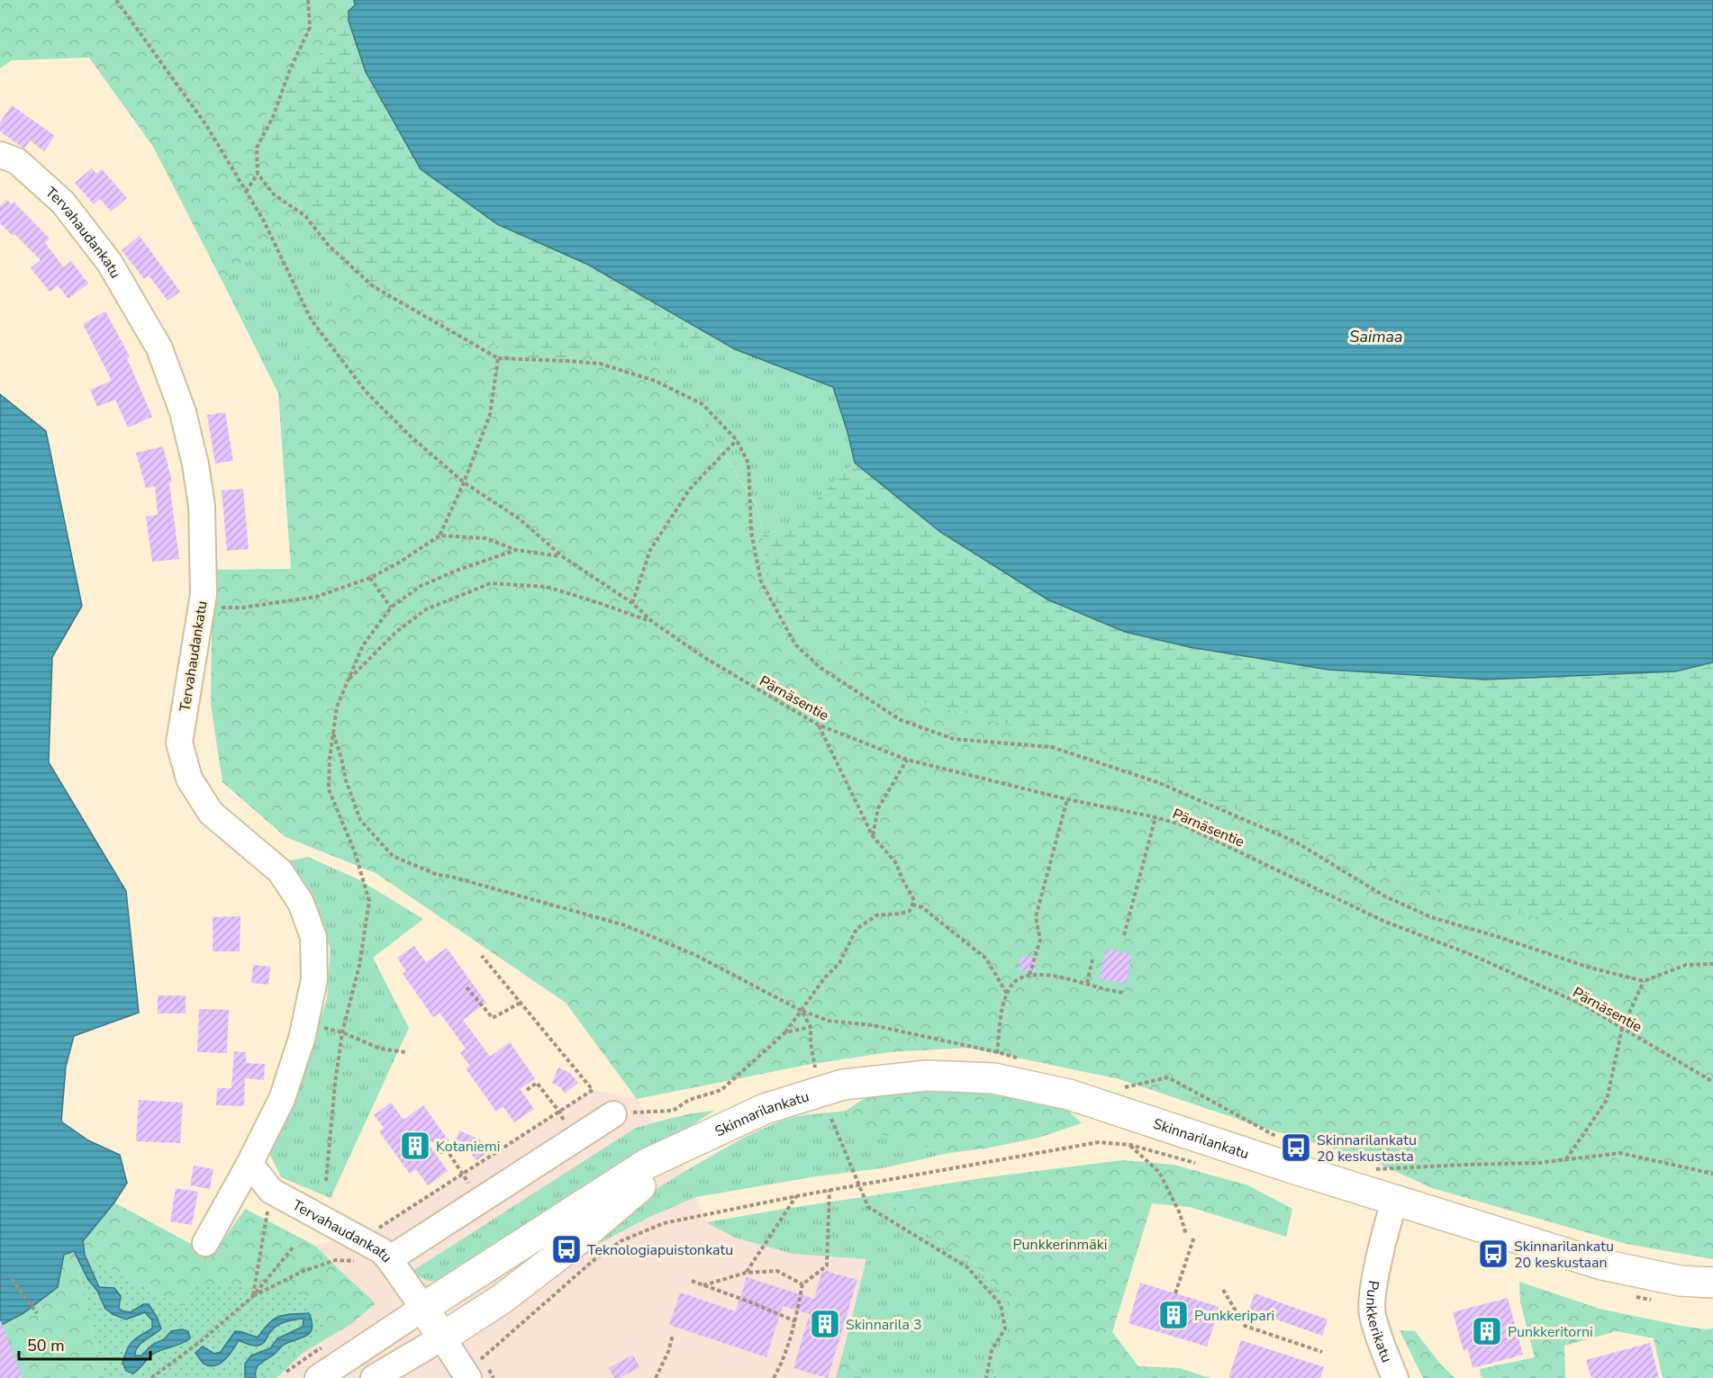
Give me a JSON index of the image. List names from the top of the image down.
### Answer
{
  "streets": {
    "main road": ["Skinnarilankatu"],
    "street": ["Tervahaudankatu", "Punkkerikatu"],
    "path": ["Pärnäsentie"]
  },
  "crossings": [
    ["Tervahaudankatu", "Skinnarilankatu"],
    ["Skinnarilankatu", "Punkkerikatu"]
  ],
  "water": ["Saimaa"],
  "parks": ["Punkkerinmäki"],
  "places": {
    "building": [
      "Kotaniemi",
      "Punkkeripari",
      "Skinnarila 3",
      "Punkkeritorni"
    ],
    "bus stop": ["Skinnarilankatu 20 keskustasta", "Teknologiapuistonkatu", "Skinnarilankatu 20 keskustaan"]
  },
  "scale_bar": "50 m"
}
